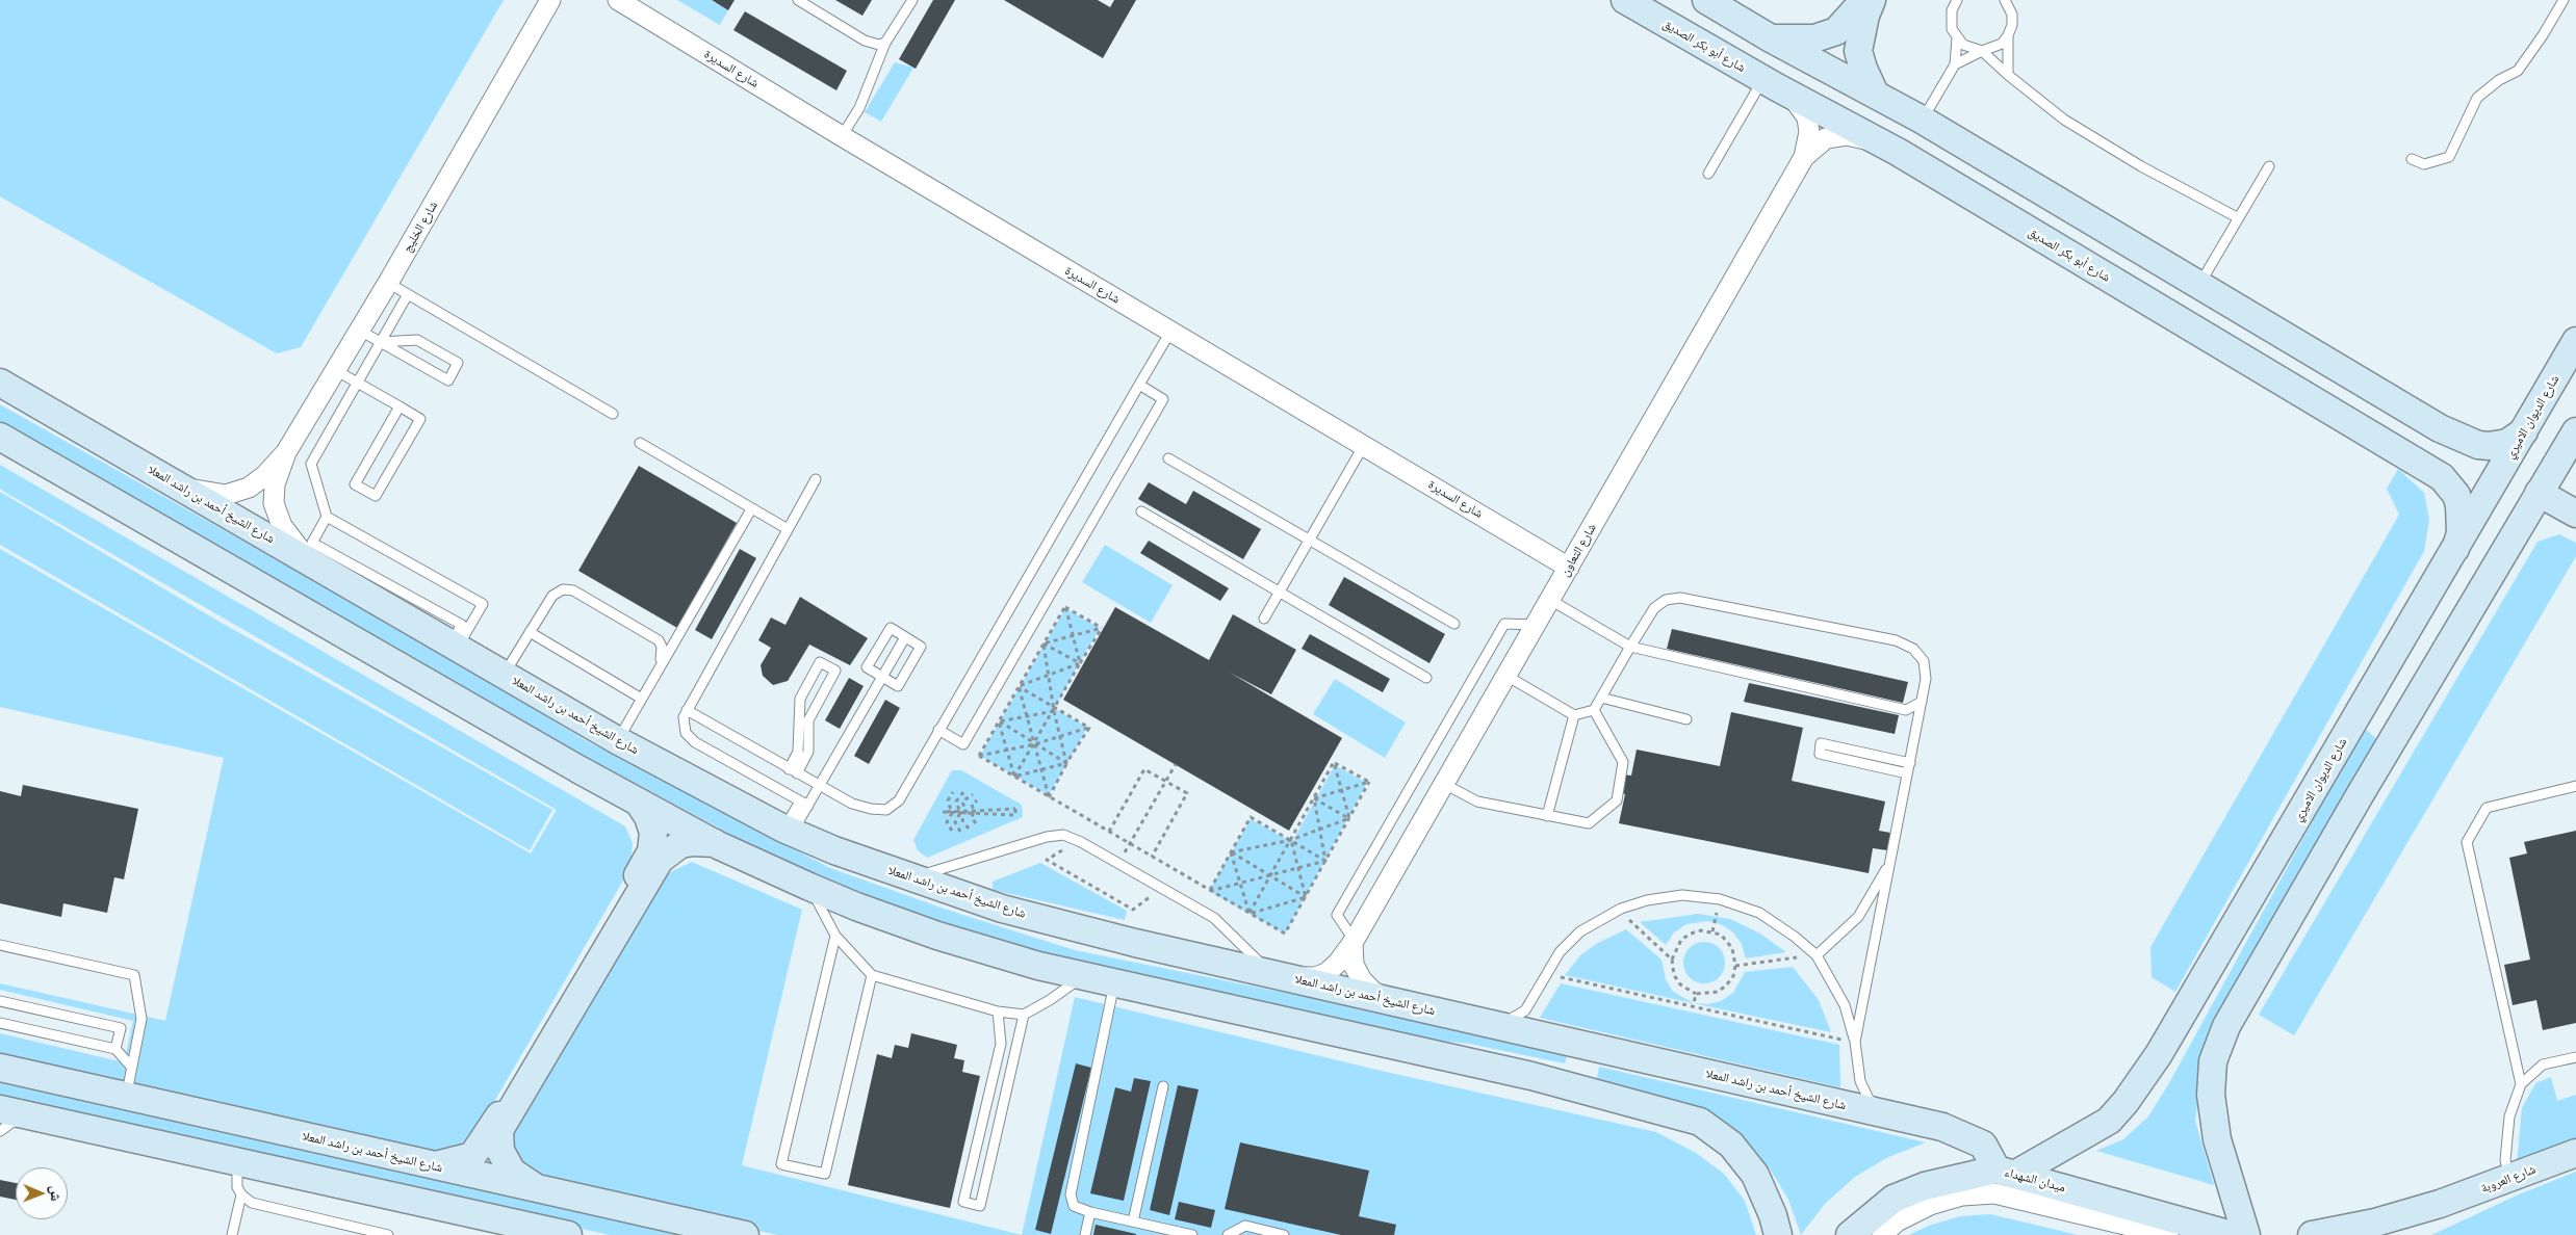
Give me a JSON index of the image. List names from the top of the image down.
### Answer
{
  "streets": {
    "street": [
      "شارع أبو بكر الصديق",
      "شارع السديرة",
      "شارع الخليج",
      "شارع الديوان الاميري",
      "شارع الشيخ أحمد بن راشد المعلا",
      "شارع التعاون",
      "شارع العروبة",
      "ميدان الشهداء"
    ]
  },
  "crossings": [
    ["شارع أبو بكر الصديق", "شارع الديوان الاميري"],
    ["شارع أبو بكر الصديق", "شارع التعاون"],
    ["شارع السديرة", "شارع التعاون"],
    ["شارع الخليج", "شارع الشيخ أحمد بن راشد المعلا"],
    ["شارع الديوان الاميري", "شارع الشيخ أحمد بن راشد المعلا"],
    ["شارع الديوان الاميري", "ميدان الشهداء"],
    ["شارع الشيخ أحمد بن راشد المعلا", "شارع التعاون"],
    ["شارع الشيخ أحمد بن راشد المعلا", "ميدان الشهداء"]
  ],
  "north": "right"
}
